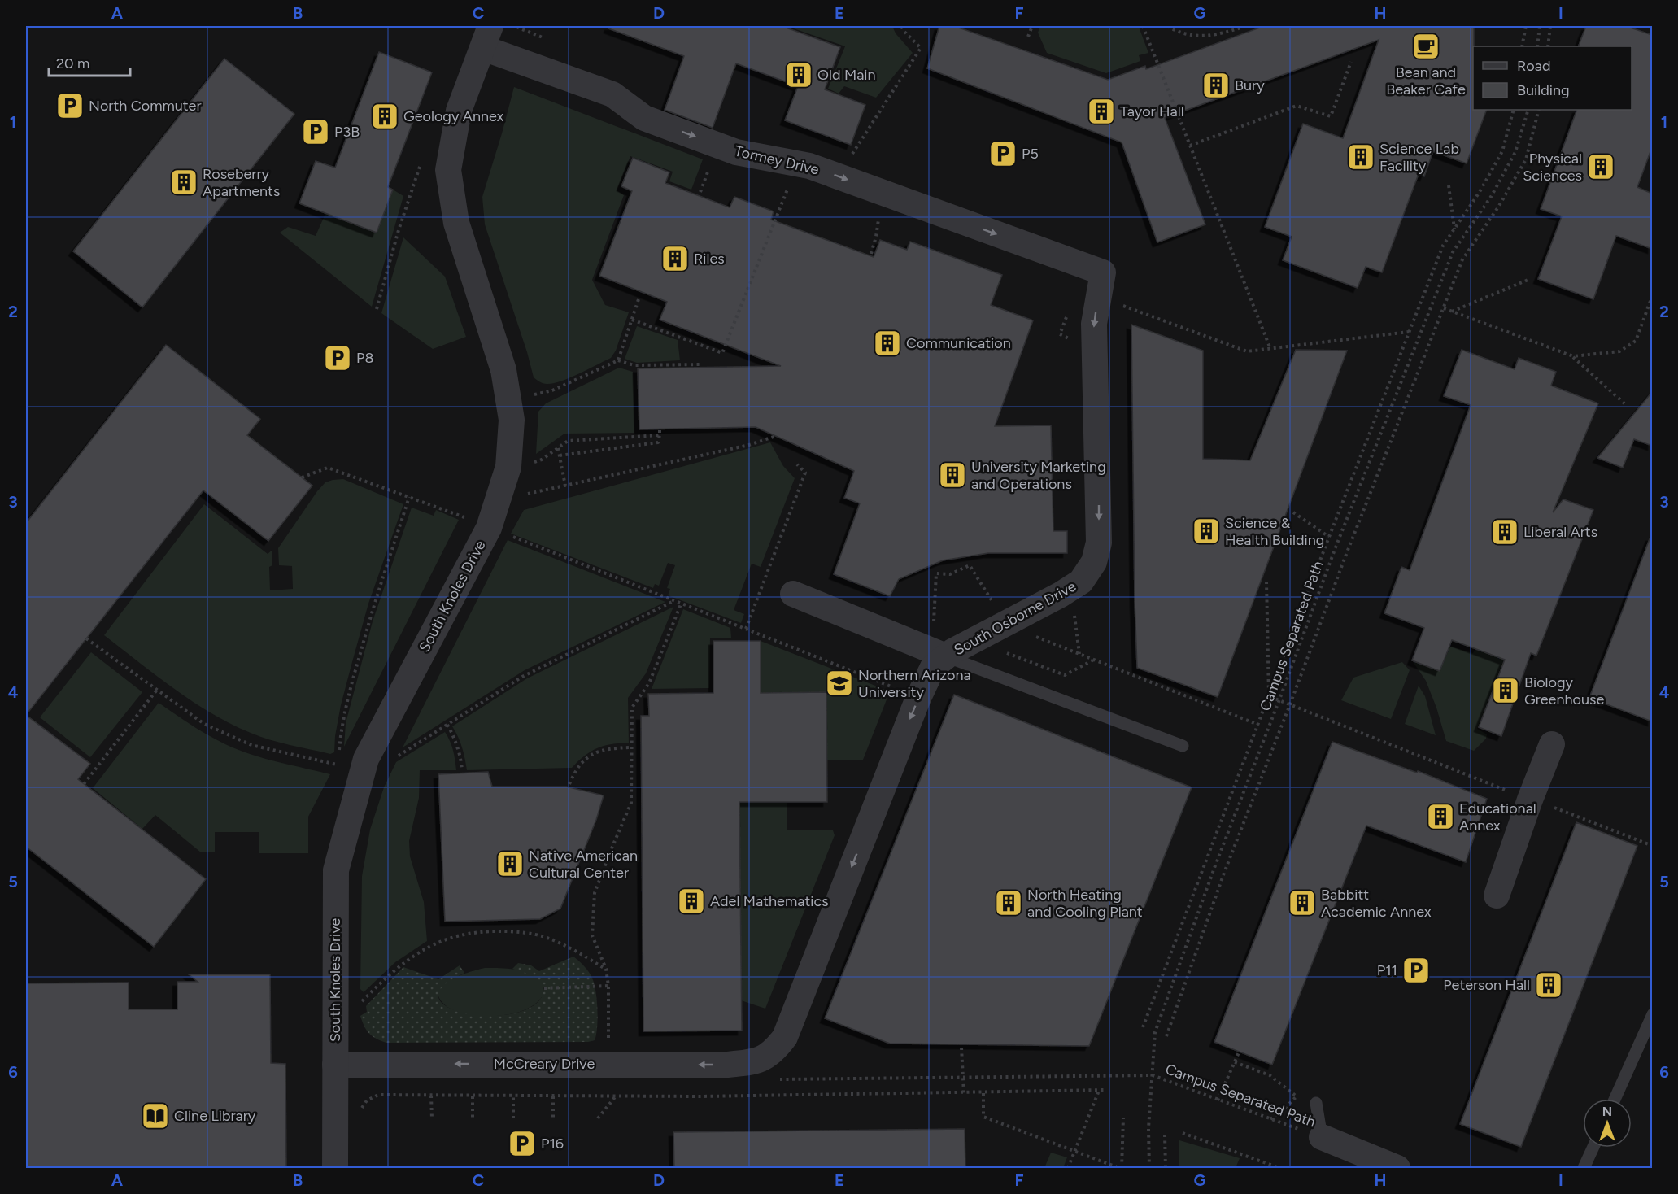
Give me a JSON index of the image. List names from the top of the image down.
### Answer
{
  "streets": {
    "street": [
      "Tormey Drive",
      "South Knoles Drive",
      "South Osborne Drive",
      "McCreary Drive"
    ],
    "path": ["Campus Separated Path"]
  },
  "crossings": [
    ["Tormey Drive", "South Knoles Drive"],
    ["Tormey Drive", "South Osborne Drive"],
    ["South Knoles Drive", "McCreary Drive"],
    ["South Osborne Drive", "McCreary Drive"]
  ],
  "one_way": ["Tormey Drive", "South Osborne Drive", "McCreary Drive"],
  "places": {
    "cafe": ["Bean and Beaker Cafe"],
    "building": [
      "Old Main",
      "Bury",
      "Tayor Hall",
      "Geology Annex",
      "Science Lab Facility",
      "Physical Sciences",
      "Roseberry Apartments",
      "Riles",
      "Communication",
      "University Marketing and Operations",
      "Science & Health Building",
      "Liberal Arts",
      "Biology Greenhouse",
      "Educational Annex",
      "Native American Cultural Center",
      "Adel Mathematics",
      "North Heating and Cooling Plant",
      "Babbitt Academic Annex",
      "Peterson Hall"
    ],
    "parking": [
      "North Commuter",
      "P3B",
      "P5",
      "P8",
      "P11",
      "P16"
    ],
    "school or university": ["Northern Arizona University"],
    "library": ["Cline Library"]
  },
  "legend": ["Road", "Building"],
  "scale_bar": "20 m",
  "north": "top",
  "grid": {
    "columns": [
      "A",
      "B",
      "C",
      "D",
      "E",
      "F",
      "G",
      "H",
      "I"
    ],
    "rows": [
      "1",
      "2",
      "3",
      "4",
      "5",
      "6"
    ]
  }
}
